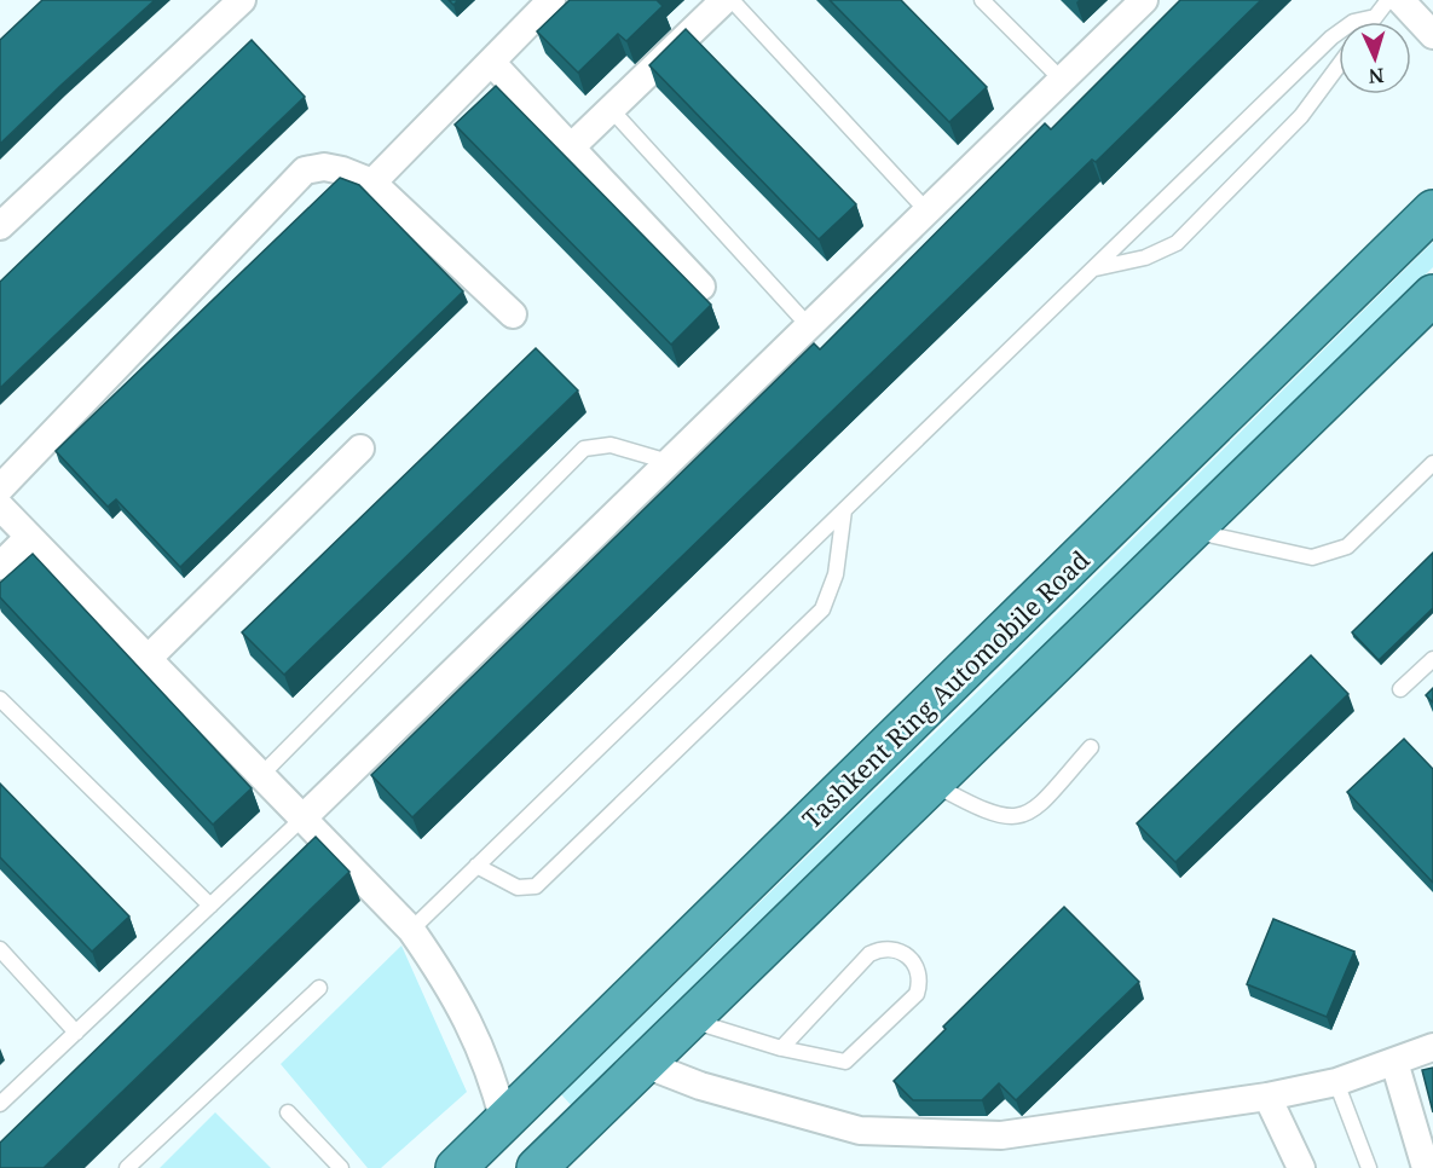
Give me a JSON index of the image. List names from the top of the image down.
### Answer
{
  "streets": {
    "highway": ["Tashkent Ring Automobile Road"]
  },
  "north": "bottom"
}
